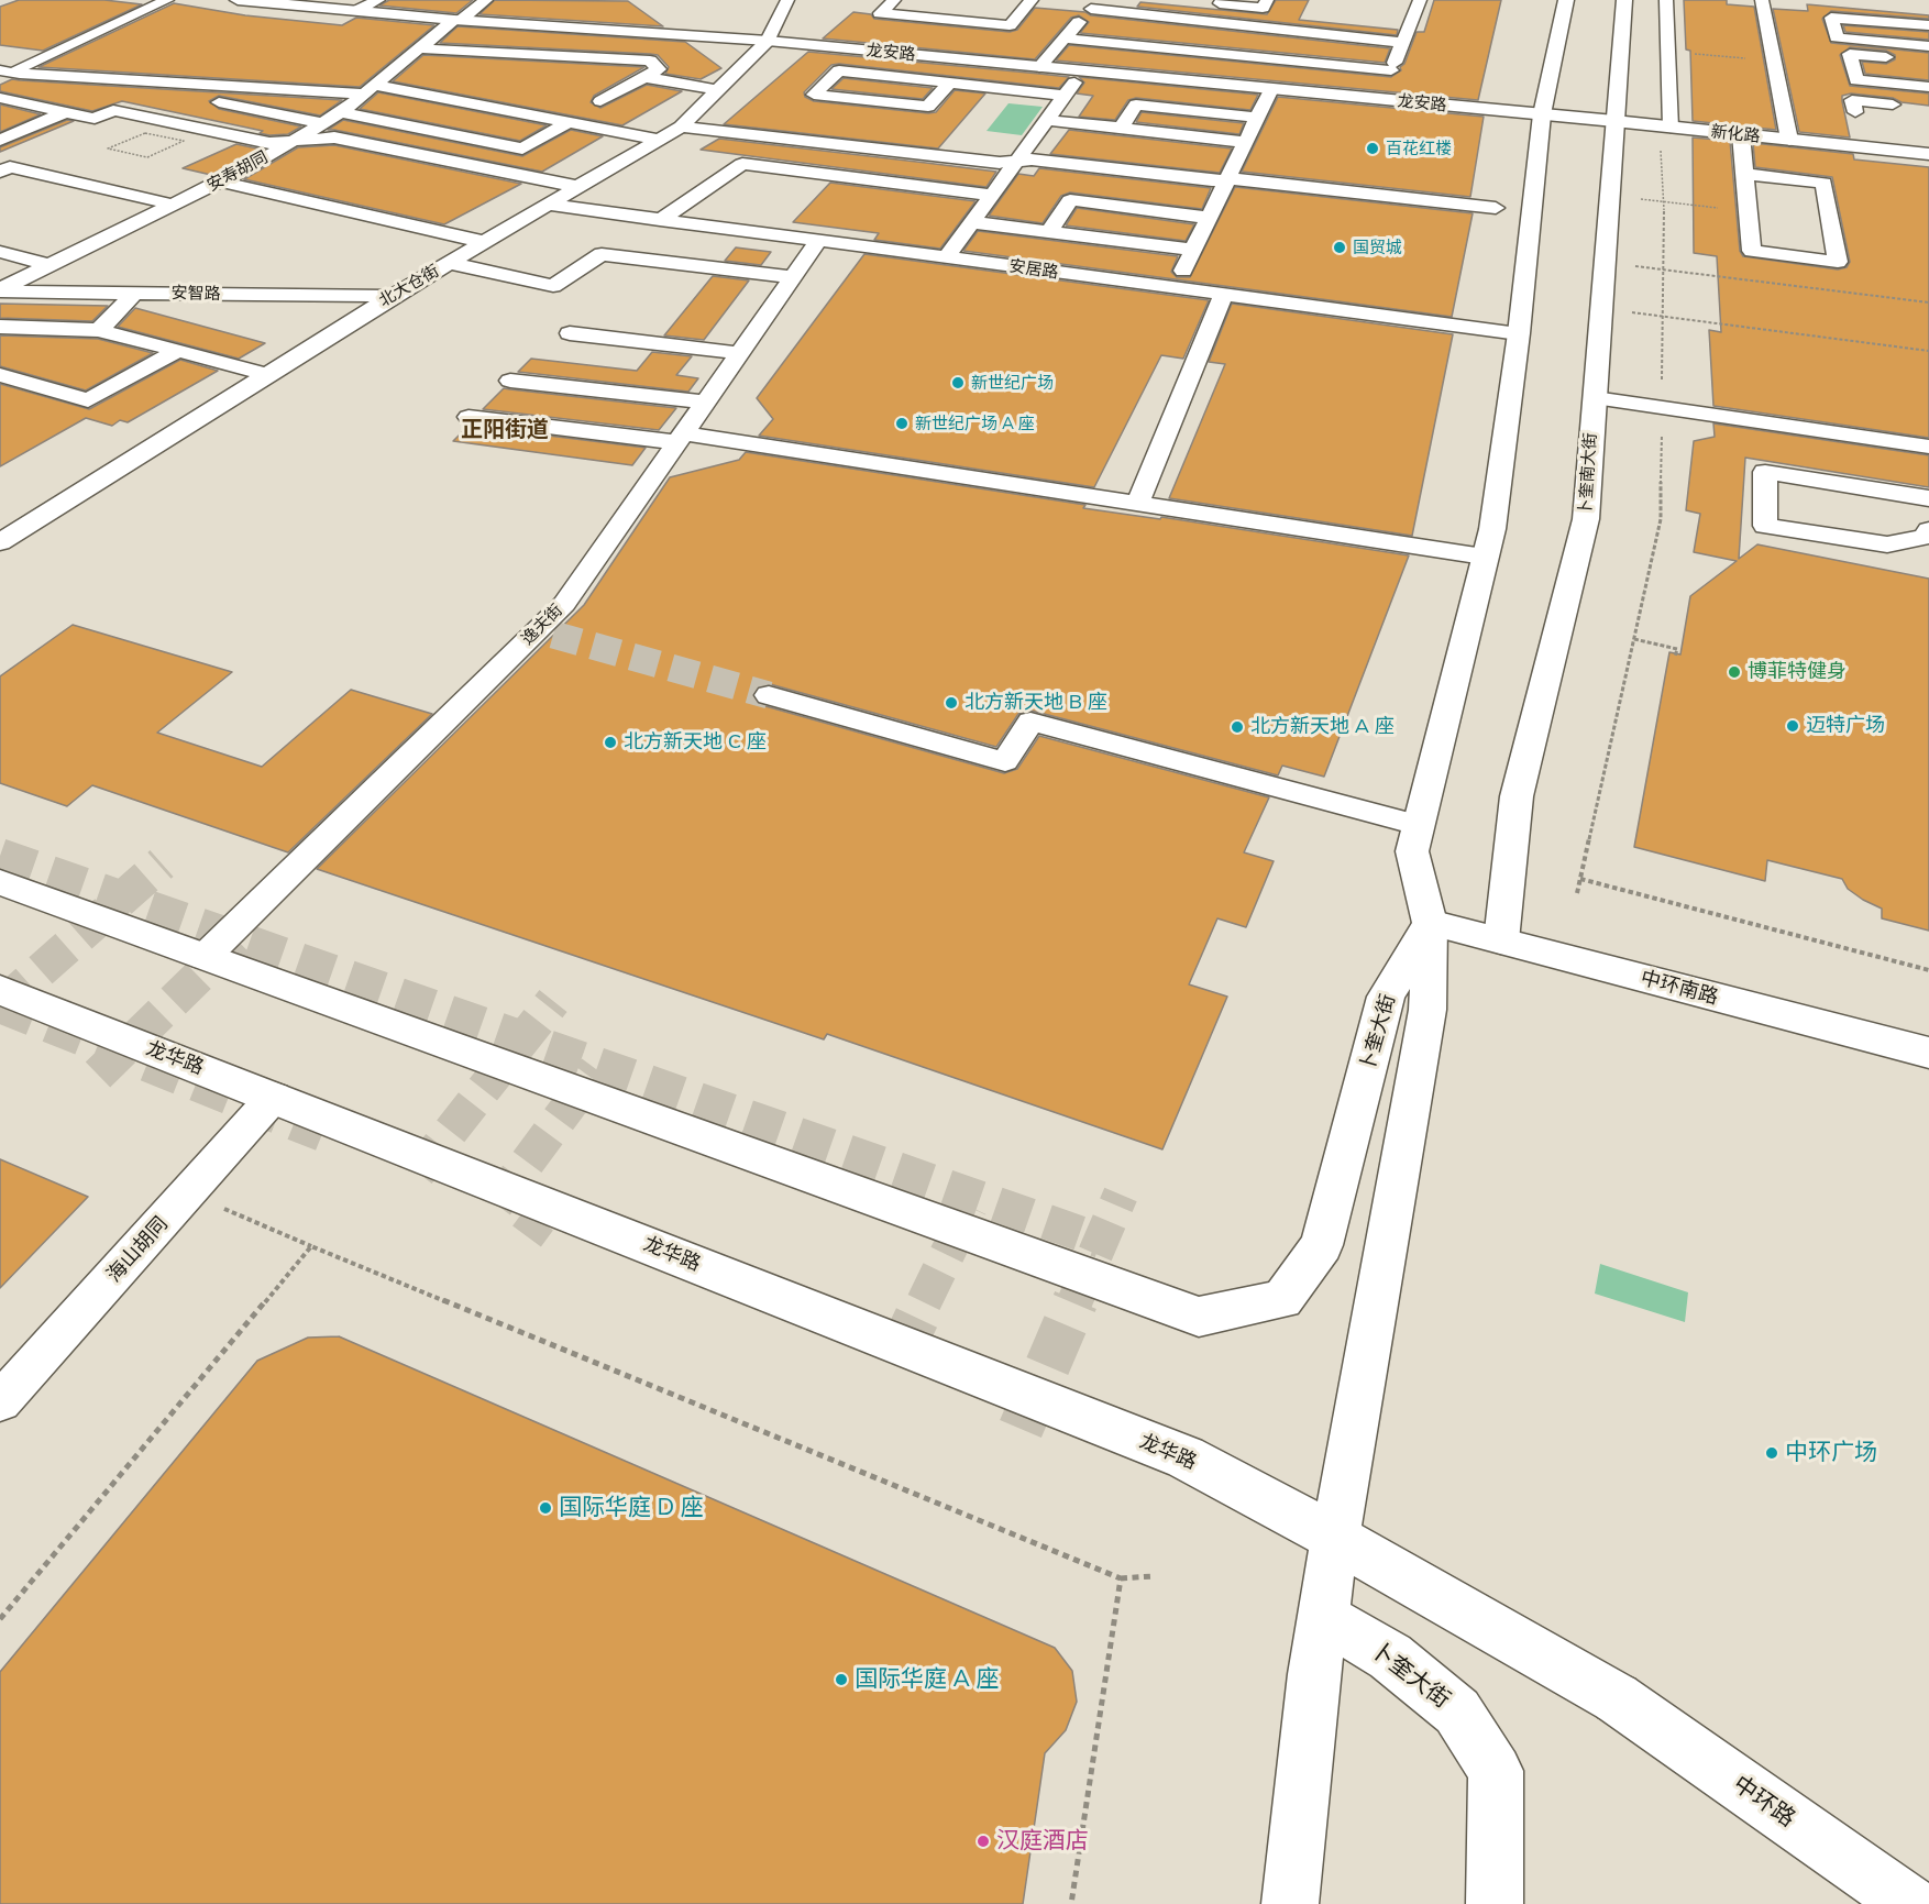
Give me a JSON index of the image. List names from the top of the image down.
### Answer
{
  "streets": {
    "main road": [
      "龙安路",
      "新化路",
      "卜奎南大街",
      "中环南路",
      "卜奎大街",
      "龙华路",
      "中环路"
    ],
    "street": [
      "安寿胡同",
      "安居路",
      "北大仓街",
      "安智路",
      "逸夫街",
      "海山胡同"
    ]
  },
  "crossings": [
    ["龙安路", "新化路"],
    ["龙安路", "安寿胡同"],
    ["龙安路", "北大仓街"],
    ["新化路", "卜奎南大街"],
    ["安寿胡同", "安智路"],
    ["安居路", "北大仓街"],
    ["安居路", "逸夫街"],
    ["北大仓街", "安智路"],
    ["卜奎南大街", "中环南路"],
    ["逸夫街", "卜奎大街"],
    ["中环南路", "卜奎大街"],
    ["卜奎大街", "龙华路"],
    ["龙华路", "海山胡同"],
    ["龙华路", "中环路"]
  ],
  "districts": ["正阳街道"],
  "places": [
    "百花红楼",
    "国贸城",
    "新世纪广场",
    "新世纪广场 A 座",
    "博菲特健身",
    "北方新天地 B 座",
    "迈特广场",
    "北方新天地 A 座",
    "北方新天地 C 座",
    "中环广场",
    "国际华庭 D 座",
    "国际华庭 A 座",
    "汉庭酒店"
  ]
}
